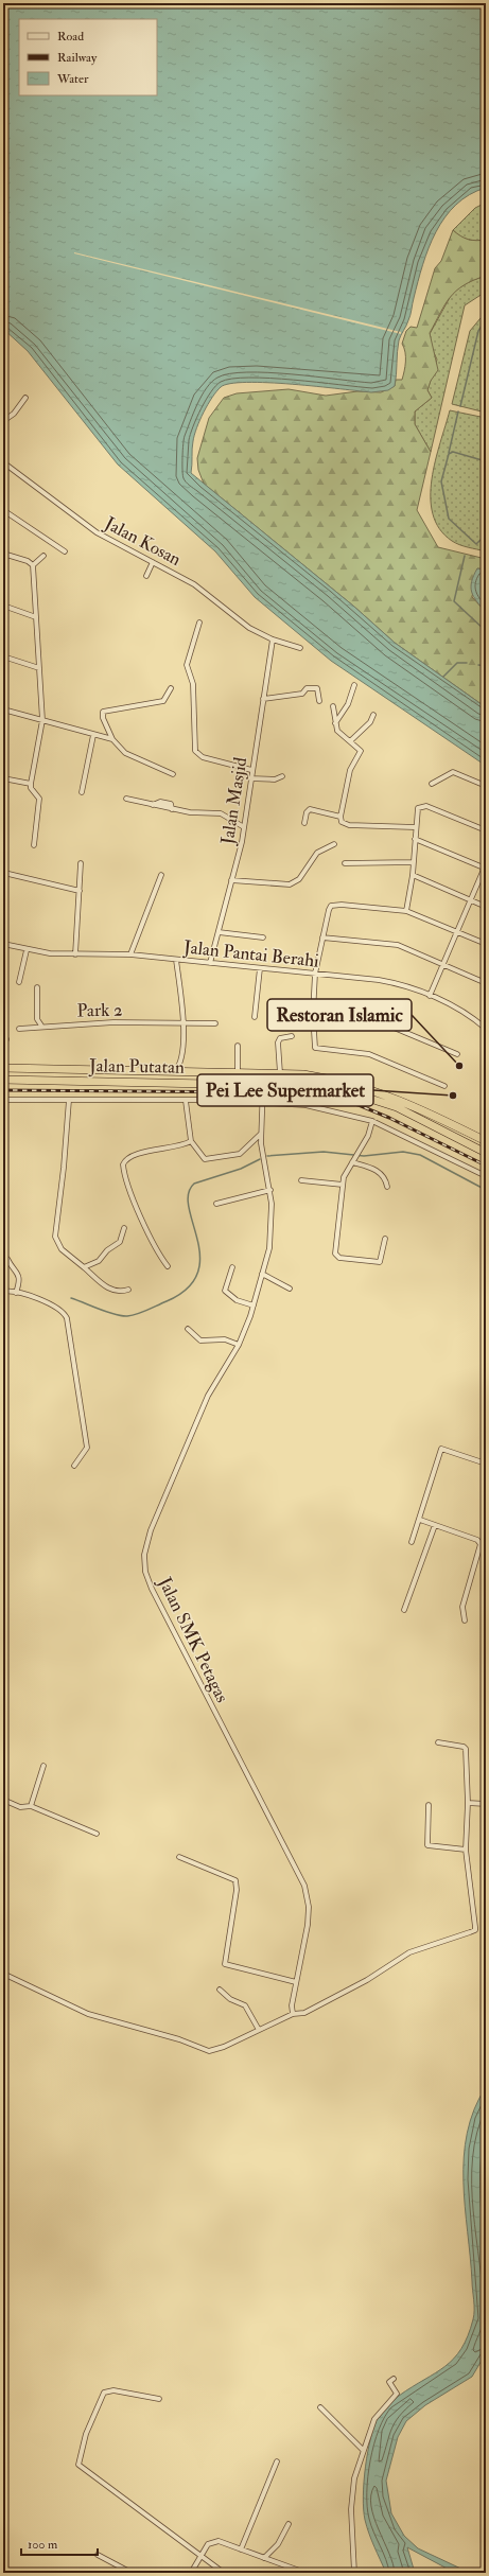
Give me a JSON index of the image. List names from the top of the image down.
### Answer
{
  "streets": {
    "highway": ["Jalan Putatan"],
    "street": [
      "Jalan Kosan",
      "Jalan Masjid",
      "Jalan Pantai Berahi",
      "Park 2",
      "Jalan SMK Petagas"
    ]
  },
  "crossings": [
    ["Jalan Kosan", "Jalan Masjid"],
    ["Jalan Masjid", "Jalan Pantai Berahi"],
    ["Jalan Putatan", "Jalan SMK Petagas"]
  ],
  "places": ["Restoran Islamic", "Pei Lee Supermarket"],
  "legend": ["Road", "Railway", "Water"],
  "scale_bar": "100 m"
}
